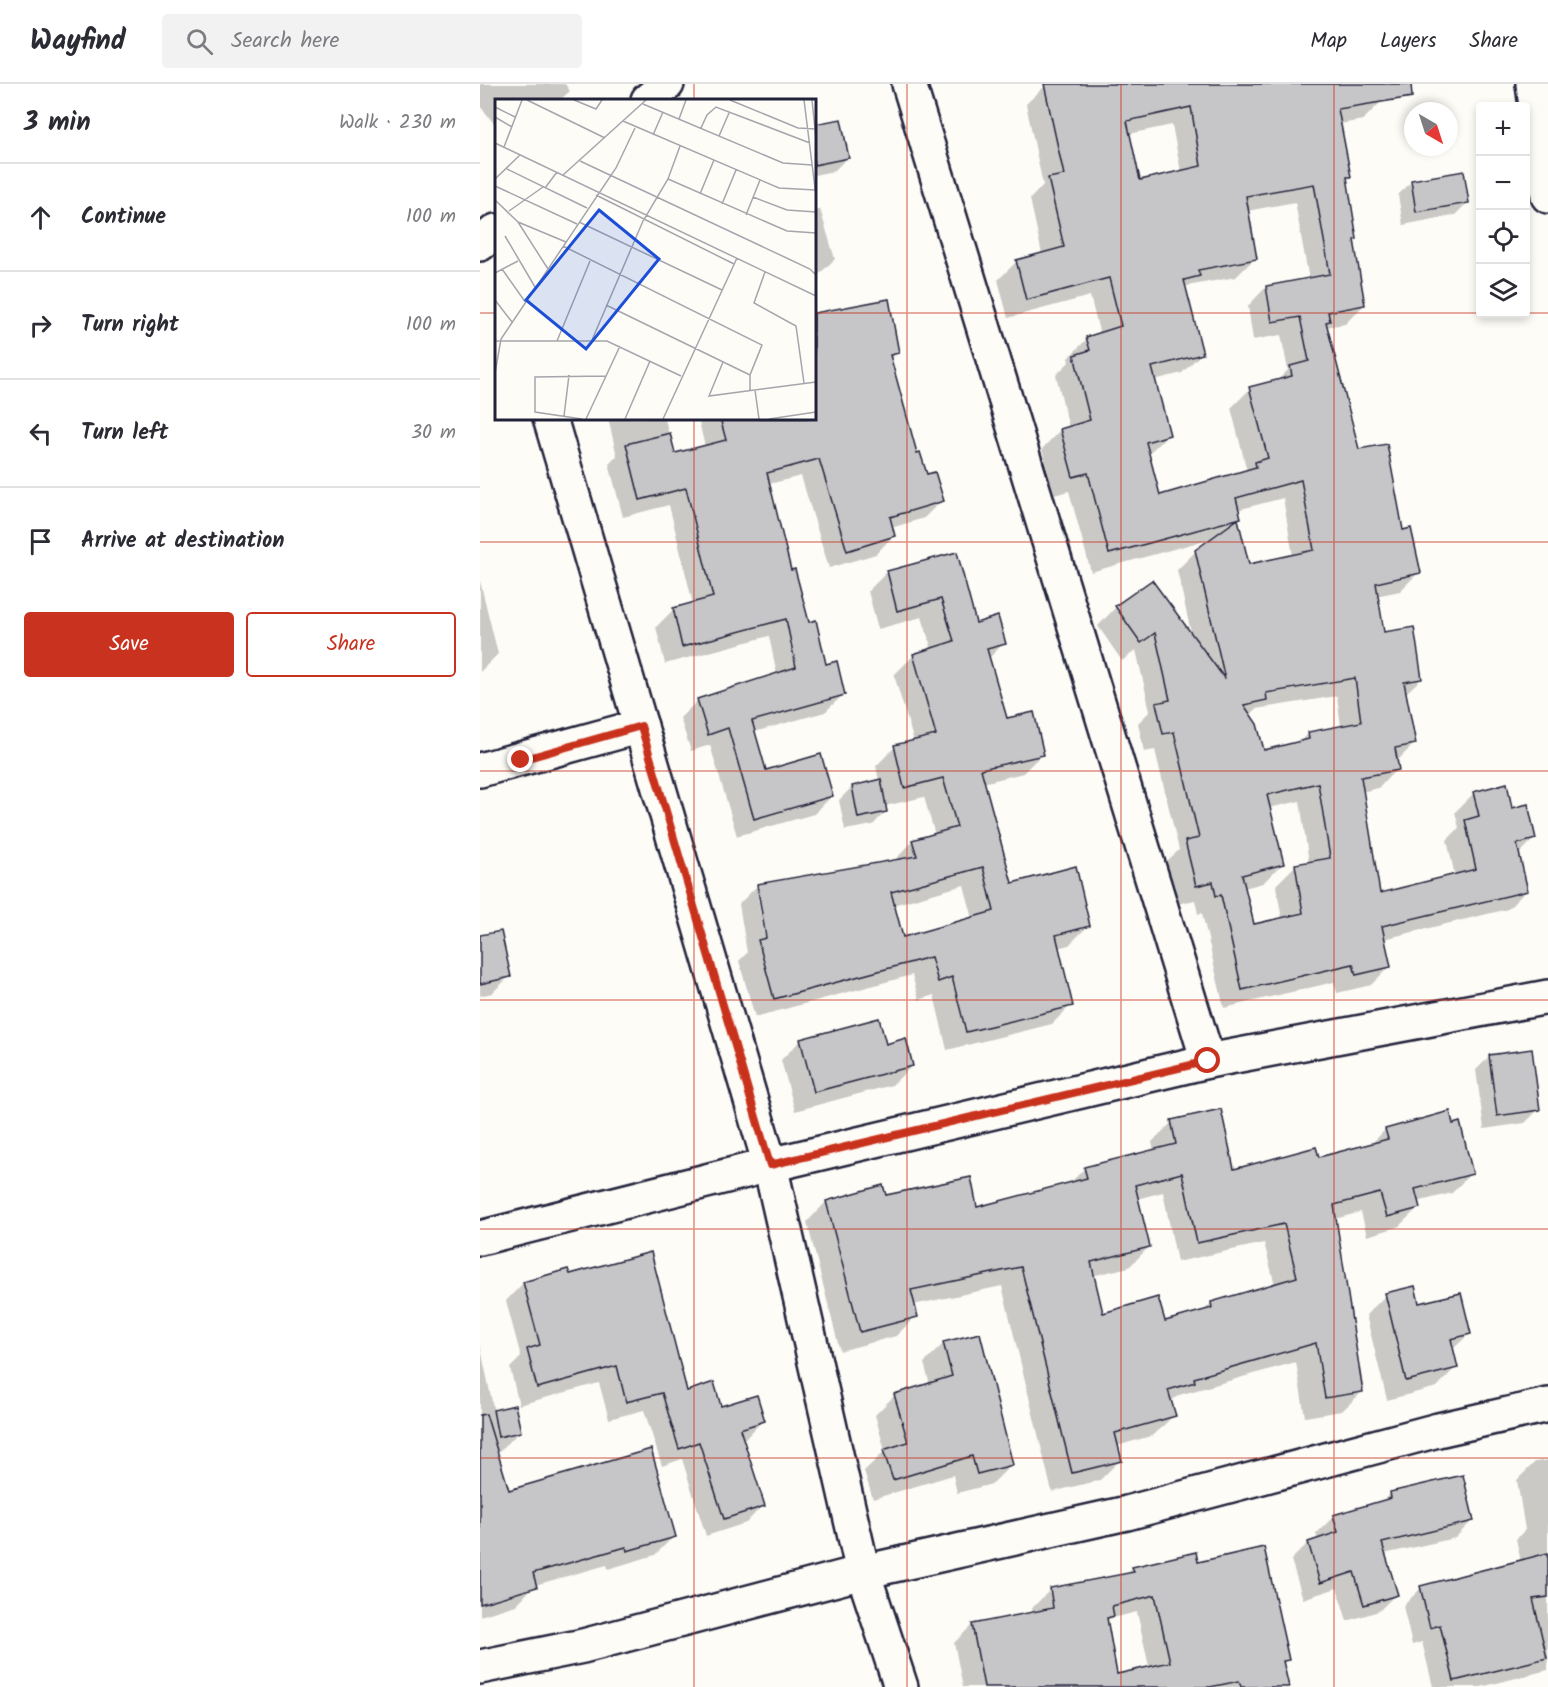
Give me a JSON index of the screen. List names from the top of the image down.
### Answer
{
  "north": "bottom right",
  "page": {
    "header": "Wayfind",
    "search": "Search here",
    "nav": ["Map", "Layers", "Share"],
    "heading": ["3 min", "Walk · 230 m"],
    "map_buttons": ["+", "−"],
    "list": [
      ["Continue", "100 m"],
      ["Turn right", "100 m"],
      ["Turn left", "30 m"],
      "Arrive at destination"
    ],
    "buttons": ["Save", "Share"]
  }
}
